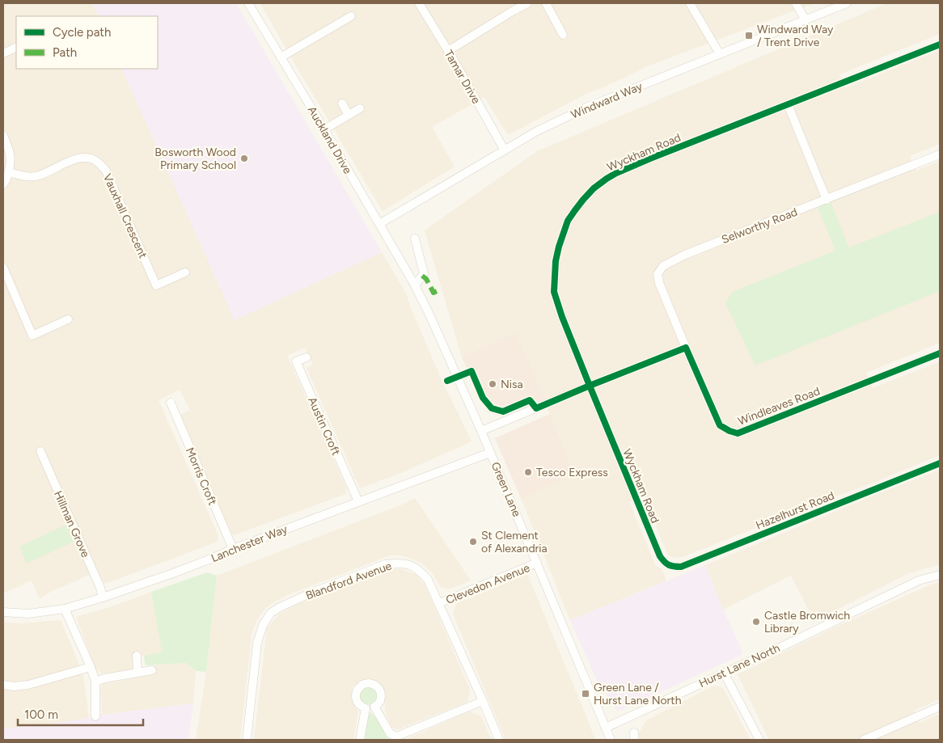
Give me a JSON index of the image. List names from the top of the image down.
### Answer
{
  "streets": {
    "street": [
      "Tamar Drive",
      "Windward Way",
      "Auckland Drive",
      "Wyckham Road",
      "Vauxhall Crescent",
      "Selworthy Road",
      "Windleaves Road",
      "Austin Croft",
      "Morris Croft",
      "Green Lane",
      "Hazelhurst Road",
      "Hillman Grove",
      "Lanchester Way",
      "Blandford Avenue",
      "Clevedon Avenue",
      "Hurst Lane North"
    ]
  },
  "crossings": [
    ["Tamar Drive", "Windward Way"],
    ["Windward Way", "Auckland Drive"],
    ["Windward Way", "Green Lane"],
    ["Auckland Drive", "Green Lane"],
    ["Wyckham Road", "Hazelhurst Road"],
    ["Selworthy Road", "Windleaves Road"],
    ["Austin Croft", "Lanchester Way"],
    ["Morris Croft", "Lanchester Way"],
    ["Green Lane", "Lanchester Way"],
    ["Green Lane", "Clevedon Avenue"],
    ["Green Lane", "Hurst Lane North"],
    ["Hillman Grove", "Lanchester Way"],
    ["Blandford Avenue", "Clevedon Avenue"]
  ],
  "places": {
    "transit": ["Windward Way / Trent Drive", "Green Lane / Hurst Lane North"],
    "other": [
      "Bosworth Wood Primary School",
      "Nisa",
      "Tesco Express",
      "St Clement of Alexandria",
      "Castle Bromwich Library"
    ]
  },
  "legend": ["Cycle path", "Path"],
  "scale_bar": "100 m"
}
